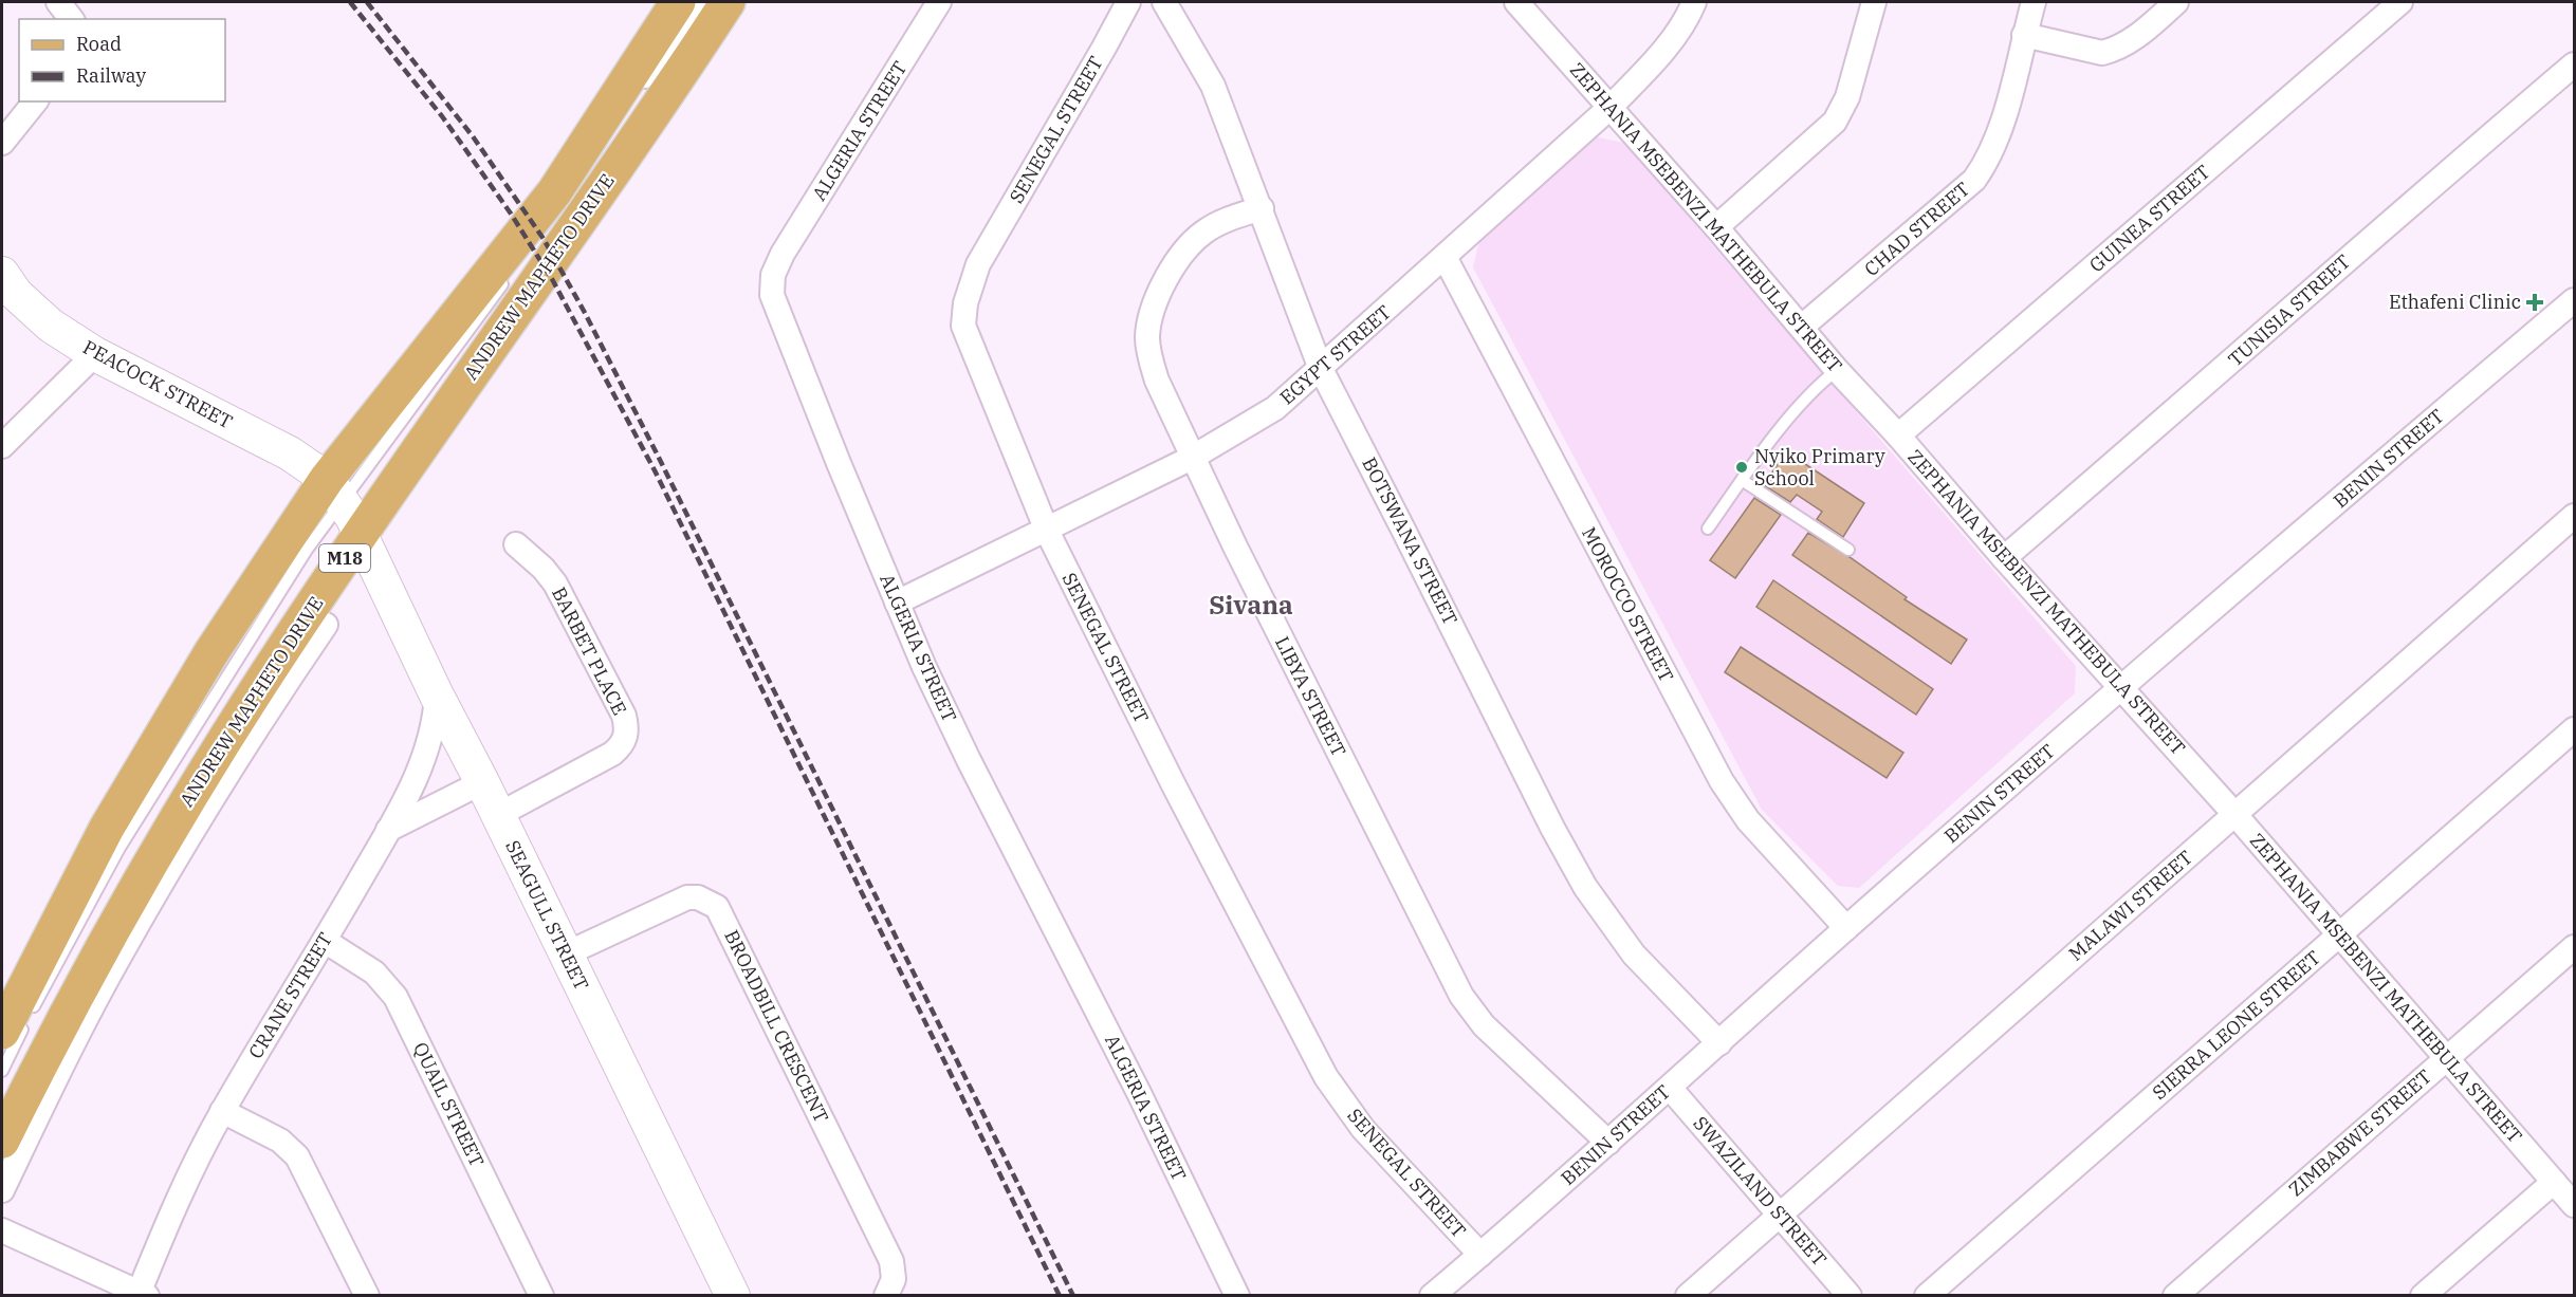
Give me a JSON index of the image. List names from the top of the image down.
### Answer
{
  "streets": {
    "main road": ["ANDREW MAPHETO DRIVE", "M18"],
    "street": [
      "SENEGAL STREET",
      "ALGERIA STREET",
      "ZEPHANIA MSEBENZI MATHEBULA STREET",
      "GUINEA STREET",
      "CHAD STREET",
      "TUNISIA STREET",
      "EGYPT STREET",
      "PEACOCK STREET",
      "BENIN STREET",
      "BOTSWANA STREET",
      "MOROCCO STREET",
      "BARBET PLACE",
      "LIBYA STREET",
      "MALAWI STREET",
      "SEAGULL STREET",
      "CRANE STREET",
      "SIERRA LEONE STREET",
      "BROADBILL CRESCENT",
      "QUAIL STREET",
      "ZIMBABWE STREET",
      "SWAZILAND STREET"
    ]
  },
  "crossings": [
    ["SENEGAL STREET", "EGYPT STREET"],
    ["SENEGAL STREET", "BENIN STREET"],
    ["ALGERIA STREET", "EGYPT STREET"],
    ["ZEPHANIA MSEBENZI MATHEBULA STREET", "GUINEA STREET"],
    ["ZEPHANIA MSEBENZI MATHEBULA STREET", "CHAD STREET"],
    ["ZEPHANIA MSEBENZI MATHEBULA STREET", "TUNISIA STREET"],
    ["ZEPHANIA MSEBENZI MATHEBULA STREET", "EGYPT STREET"],
    ["ZEPHANIA MSEBENZI MATHEBULA STREET", "BENIN STREET"],
    ["ZEPHANIA MSEBENZI MATHEBULA STREET", "MALAWI STREET"],
    ["ZEPHANIA MSEBENZI MATHEBULA STREET", "SIERRA LEONE STREET"],
    ["ZEPHANIA MSEBENZI MATHEBULA STREET", "ZIMBABWE STREET"],
    ["ANDREW MAPHETO DRIVE", "PEACOCK STREET"],
    ["ANDREW MAPHETO DRIVE", "SEAGULL STREET"],
    ["EGYPT STREET", "BOTSWANA STREET"],
    ["EGYPT STREET", "MOROCCO STREET"],
    ["EGYPT STREET", "LIBYA STREET"],
    ["PEACOCK STREET", "SEAGULL STREET"],
    ["BENIN STREET", "BOTSWANA STREET"],
    ["BENIN STREET", "MOROCCO STREET"],
    ["BENIN STREET", "LIBYA STREET"],
    ["BENIN STREET", "SWAZILAND STREET"],
    ["BOTSWANA STREET", "LIBYA STREET"],
    ["BARBET PLACE", "SEAGULL STREET"],
    ["MALAWI STREET", "SWAZILAND STREET"],
    ["SEAGULL STREET", "CRANE STREET"],
    ["SEAGULL STREET", "BROADBILL CRESCENT"],
    ["CRANE STREET", "QUAIL STREET"]
  ],
  "districts": ["Sivana"],
  "places": {
    "health": ["Ethafeni Clinic"],
    "other": ["Nyiko Primary School"]
  },
  "legend": ["Road", "Railway"]
}
